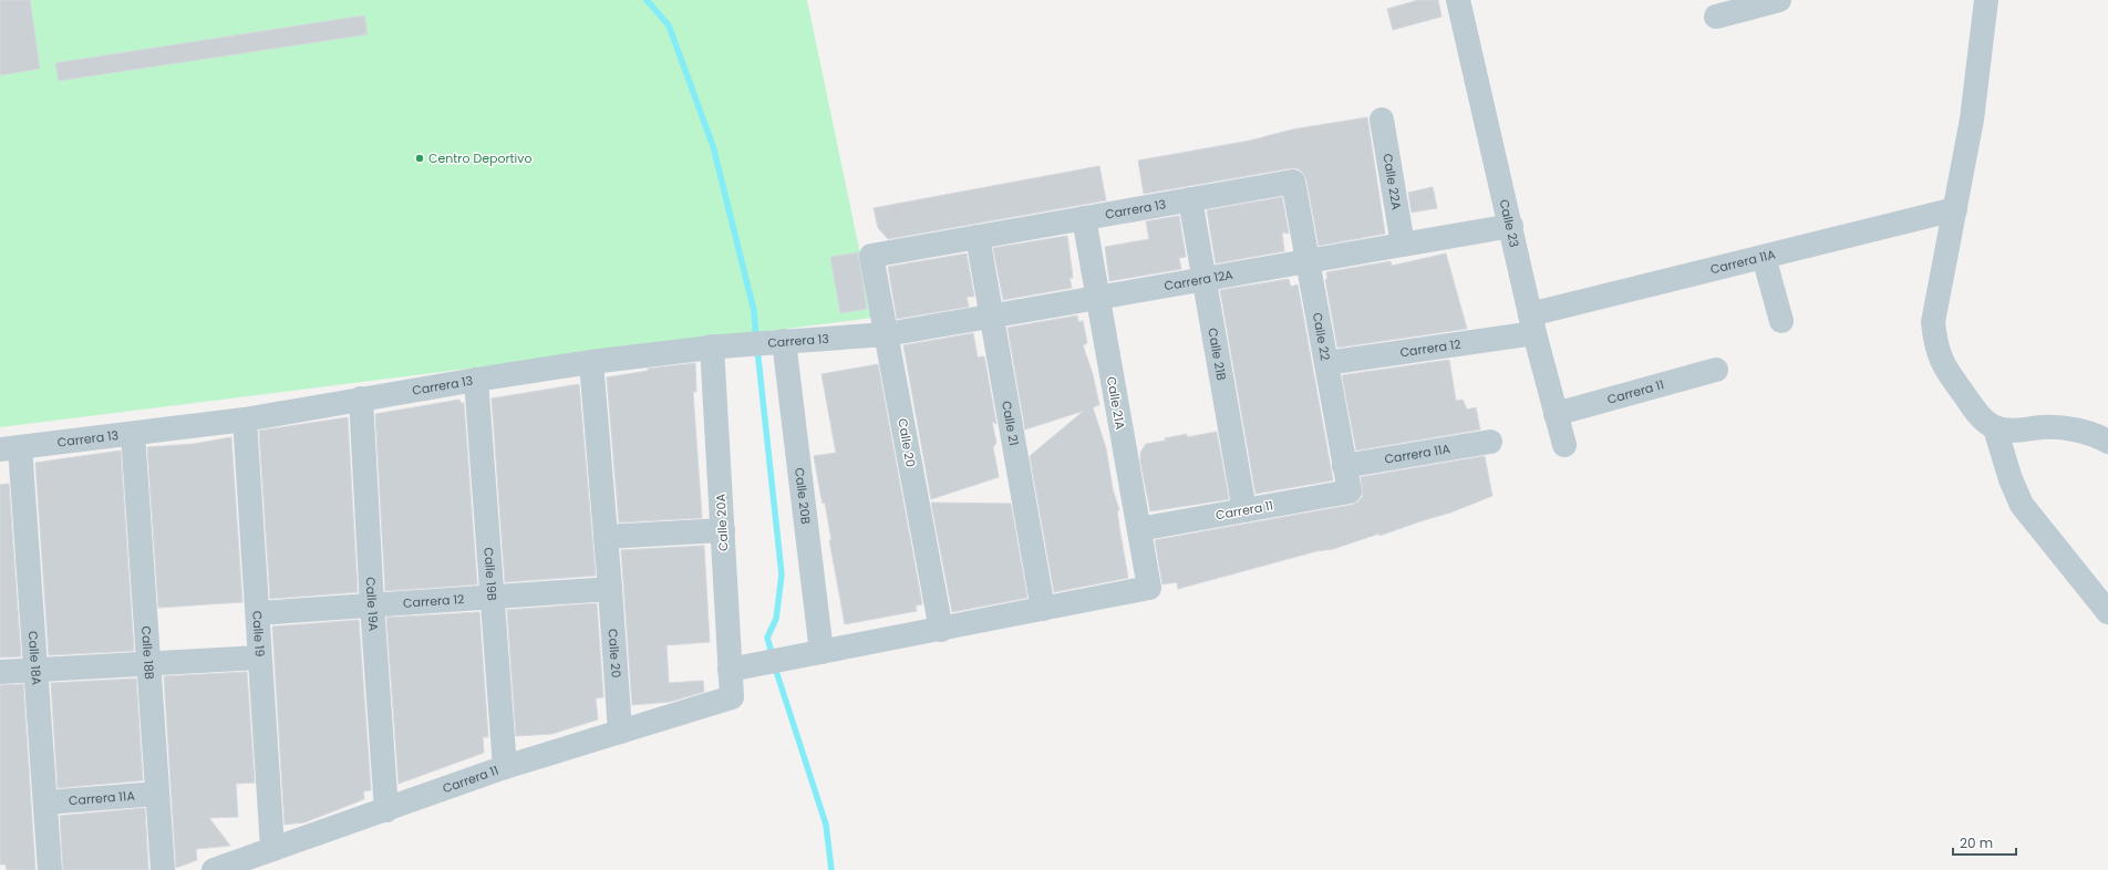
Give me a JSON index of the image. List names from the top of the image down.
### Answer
{
  "streets": {
    "street": [
      "Calle 22A",
      "Carrera 13",
      "Calle 23",
      "Carrera 11A",
      "Carrera 12A",
      "Calle 22",
      "Carrera 12",
      "Calle 21B",
      "Carrera 11",
      "Calle 21A",
      "Calle 21",
      "Calle 20",
      "Calle 20B",
      "Calle 20A",
      "Calle 19B",
      "Calle 19A",
      "Calle 19",
      "Calle 18B",
      "Calle 18A"
    ]
  },
  "crossings": [
    ["Calle 22A", "Carrera 12A"],
    ["Carrera 13", "Carrera 12A"],
    ["Carrera 13", "Calle 22"],
    ["Carrera 13", "Calle 21B"],
    ["Carrera 13", "Calle 21A"],
    ["Carrera 13", "Calle 21"],
    ["Carrera 13", "Calle 20"],
    ["Carrera 13", "Calle 20B"],
    ["Carrera 13", "Calle 20A"],
    ["Carrera 13", "Calle 19B"],
    ["Carrera 13", "Calle 19A"],
    ["Carrera 13", "Calle 19"],
    ["Carrera 13", "Calle 18B"],
    ["Carrera 13", "Calle 18A"],
    ["Calle 23", "Carrera 11A"],
    ["Calle 23", "Carrera 12A"],
    ["Calle 23", "Carrera 12"],
    ["Calle 23", "Carrera 11"],
    ["Carrera 11A", "Calle 22"],
    ["Carrera 11A", "Carrera 12"],
    ["Carrera 11A", "Calle 18B"],
    ["Carrera 11A", "Calle 18A"],
    ["Carrera 12A", "Calle 22"],
    ["Carrera 12A", "Calle 21B"],
    ["Carrera 12A", "Calle 21A"],
    ["Carrera 12A", "Calle 21"],
    ["Carrera 12A", "Calle 20"],
    ["Calle 22", "Carrera 12"],
    ["Calle 22", "Carrera 11"],
    ["Carrera 12", "Calle 20"],
    ["Carrera 12", "Calle 19B"],
    ["Carrera 12", "Calle 19A"],
    ["Carrera 12", "Calle 19"],
    ["Calle 21B", "Carrera 11"],
    ["Carrera 11", "Calle 21A"],
    ["Carrera 11", "Calle 20"],
    ["Carrera 11", "Calle 20A"],
    ["Carrera 11", "Calle 19B"],
    ["Carrera 11", "Calle 19A"],
    ["Carrera 11", "Calle 19"],
    ["Calle 21A", "Calle 21"]
  ],
  "places": ["Centro Deportivo"],
  "scale_bar": "20 m"
}
